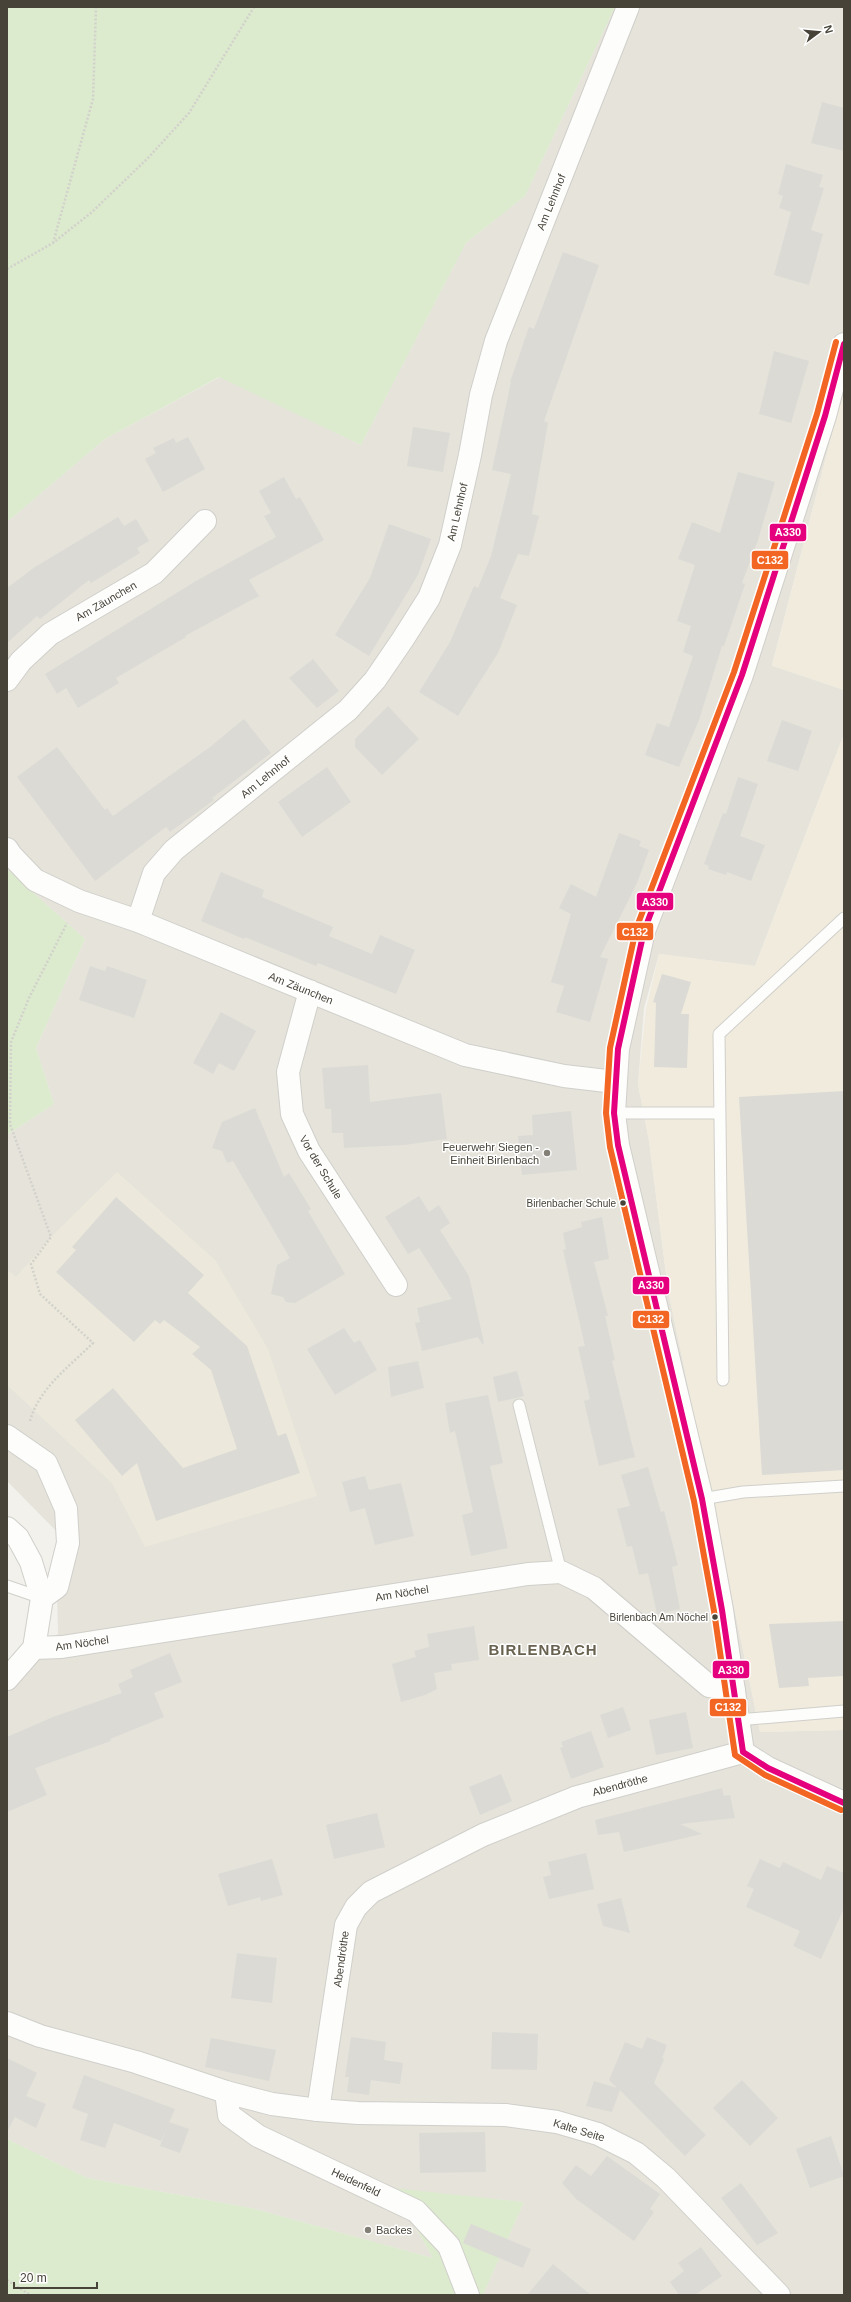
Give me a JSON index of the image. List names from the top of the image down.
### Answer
{
  "streets": {
    "street": [
      "Am Lehnhof",
      "Am Zäunchen",
      "Vor der Schule",
      "Am Nöchel",
      "Abendröthe",
      "Kalte Seite",
      "Heidenfeld"
    ]
  },
  "crossings": [
    ["Am Lehnhof", "Am Zäunchen"],
    ["Am Zäunchen", "Vor der Schule"],
    ["Abendröthe", "Kalte Seite"]
  ],
  "districts": ["BIRLENBACH"],
  "places": [
    "Feuerwehr Siegen - Einheit Birlenbach",
    "Birlenbacher Schule",
    "Birlenbach Am Nöchel",
    "Backes"
  ],
  "lines": ["transit line C132", "transit line A330"],
  "scale_bar": "20 m",
  "north": "right"
}
